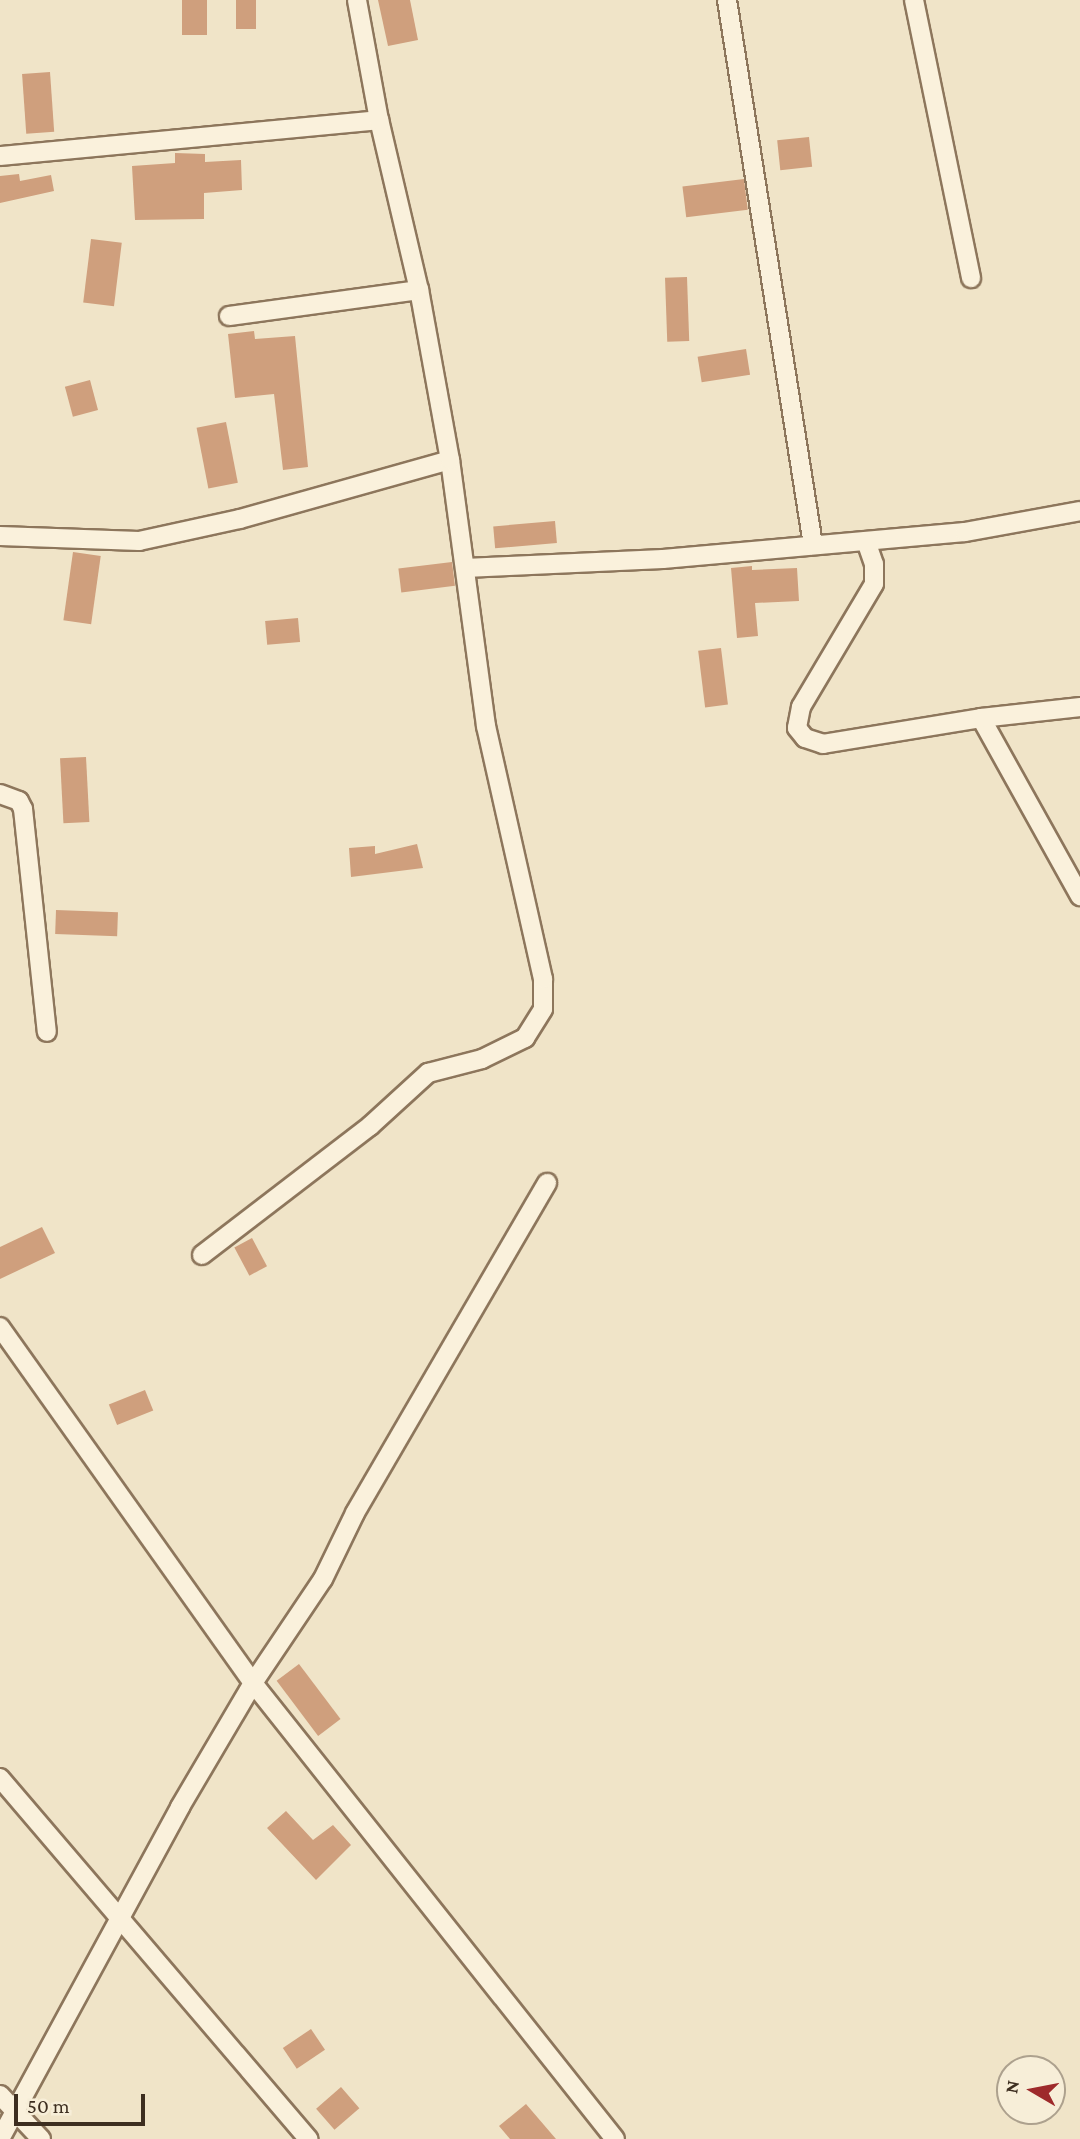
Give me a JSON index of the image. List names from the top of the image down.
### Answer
{
  "scale_bar": "50 m",
  "north": "left"
}
